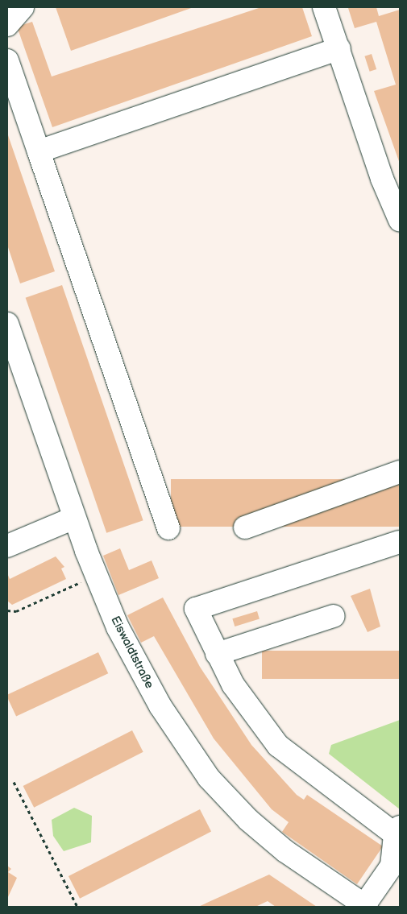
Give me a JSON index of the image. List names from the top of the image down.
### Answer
{
  "streets": {
    "street": ["Eiswaldtstraße"]
  }
}
